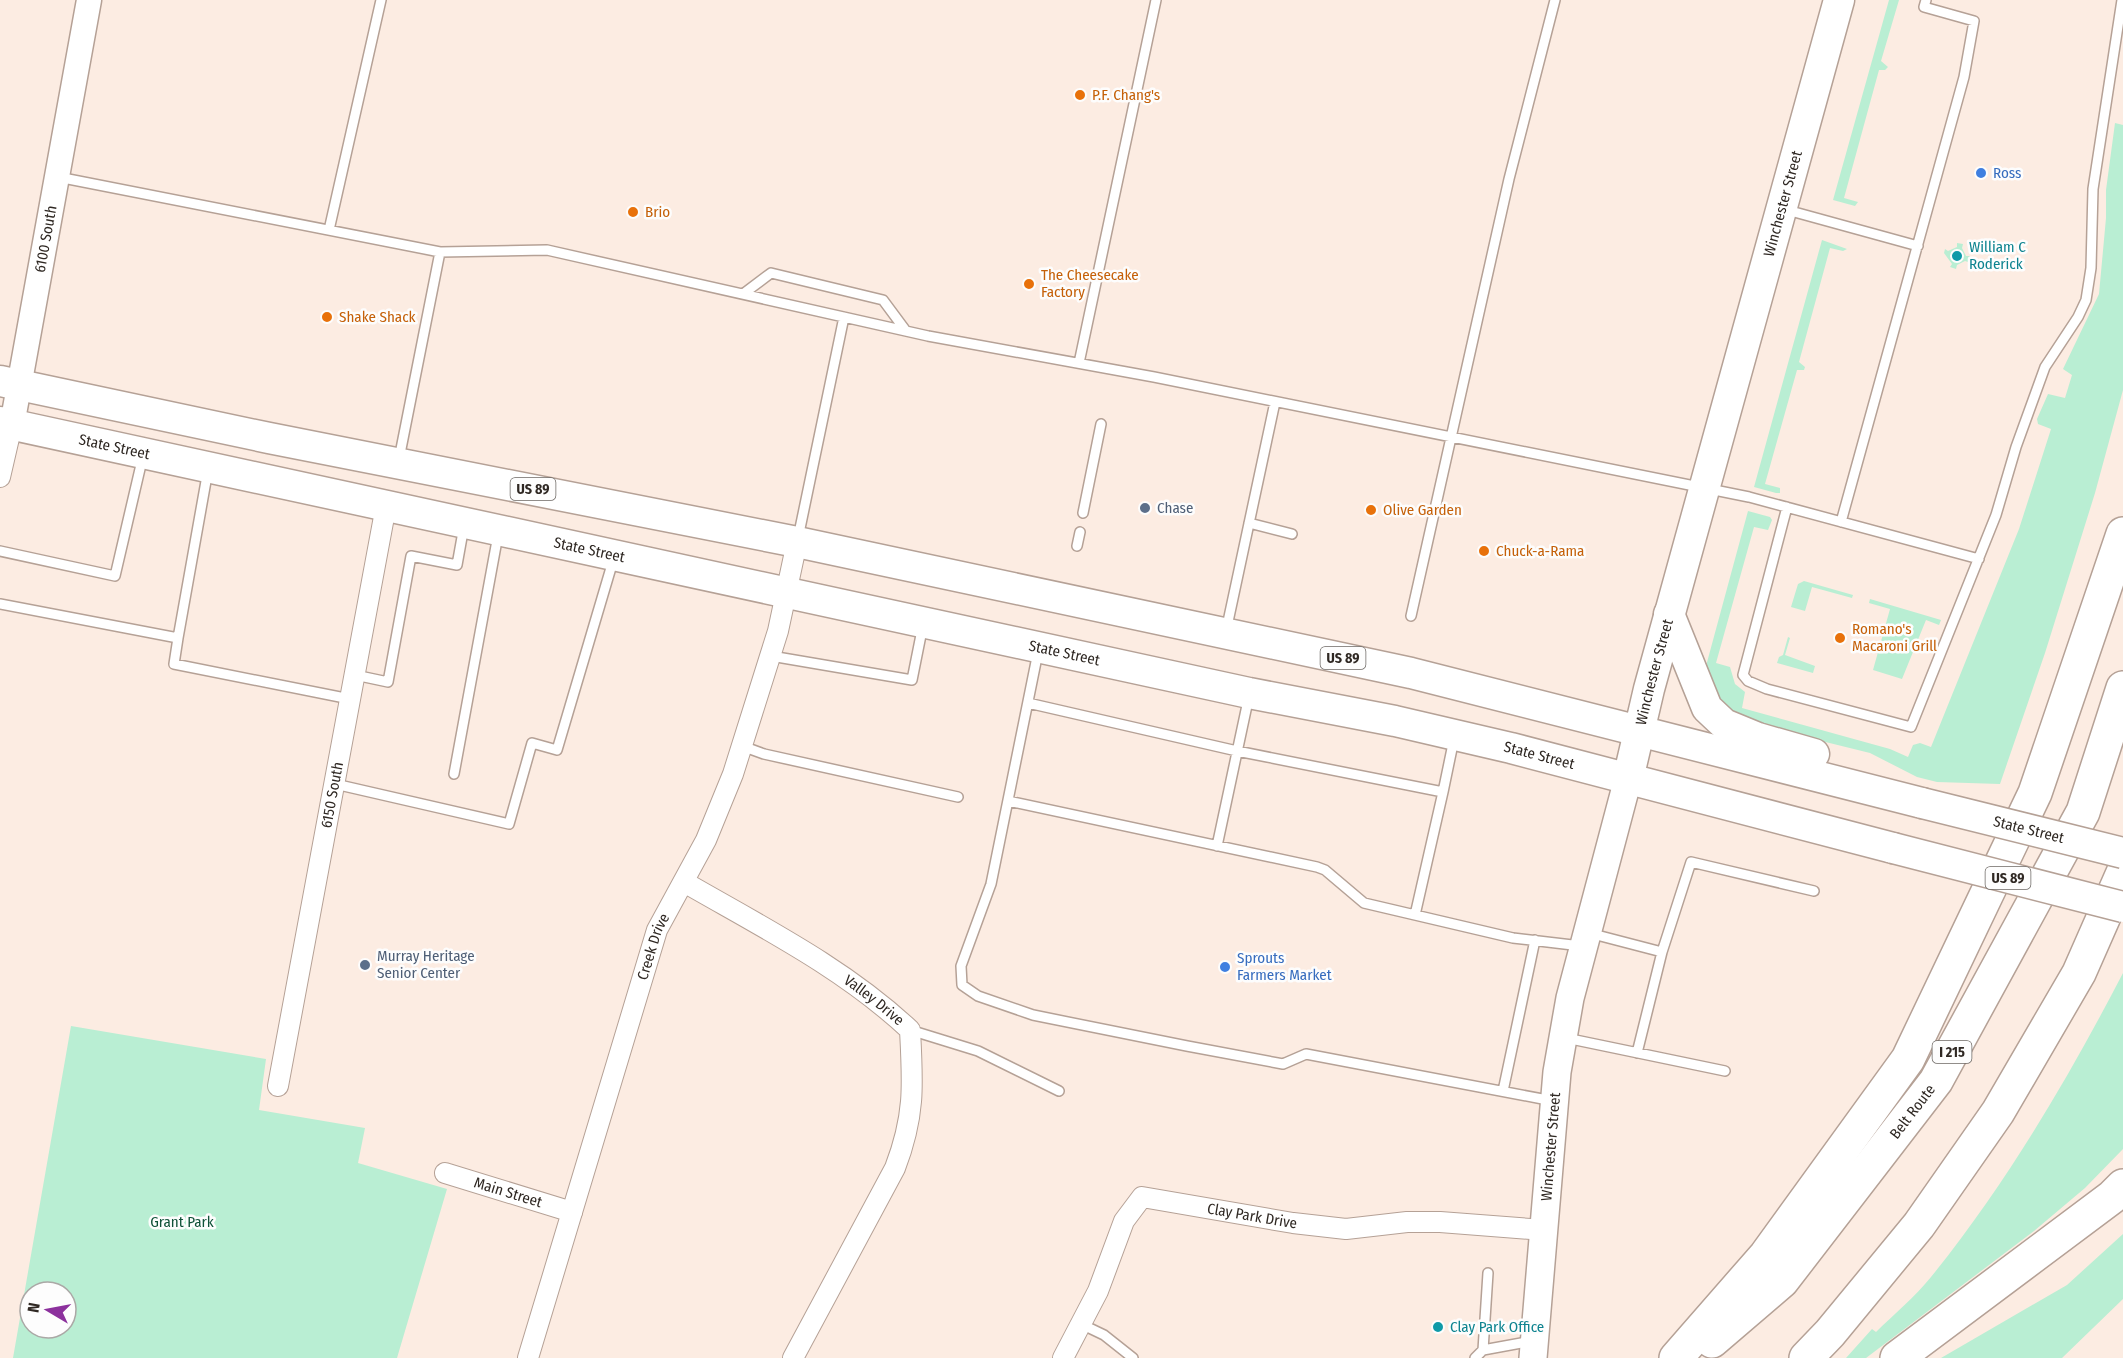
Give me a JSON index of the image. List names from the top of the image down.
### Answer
{
  "streets": {
    "highway": ["I 215", "Belt Route"],
    "main road": ["Winchester Street", "State Street", "US 89"],
    "street": [
      "6100 South",
      "6150 South",
      "Creek Drive",
      "Valley Drive",
      "Main Street",
      "Clay Park Drive"
    ]
  },
  "crossings": [
    ["Winchester Street", "State Street"],
    ["Winchester Street", "Clay Park Drive"],
    ["6100 South", "State Street"],
    ["State Street", "6150 South"],
    ["State Street", "Creek Drive"],
    ["Creek Drive", "Valley Drive"],
    ["Creek Drive", "Main Street"]
  ],
  "parks": ["Grant Park"],
  "places": [
    "P.F. Chang's",
    "Ross",
    "Brio",
    "William C Roderick",
    "The Cheesecake Factory",
    "Shake Shack",
    "Chase",
    "Olive Garden",
    "Chuck-a-Rama",
    "Romano's Macaroni Grill",
    "Murray Heritage Senior Center",
    "Sprouts Farmers Market",
    "Clay Park Office"
  ],
  "north": "left"
}
